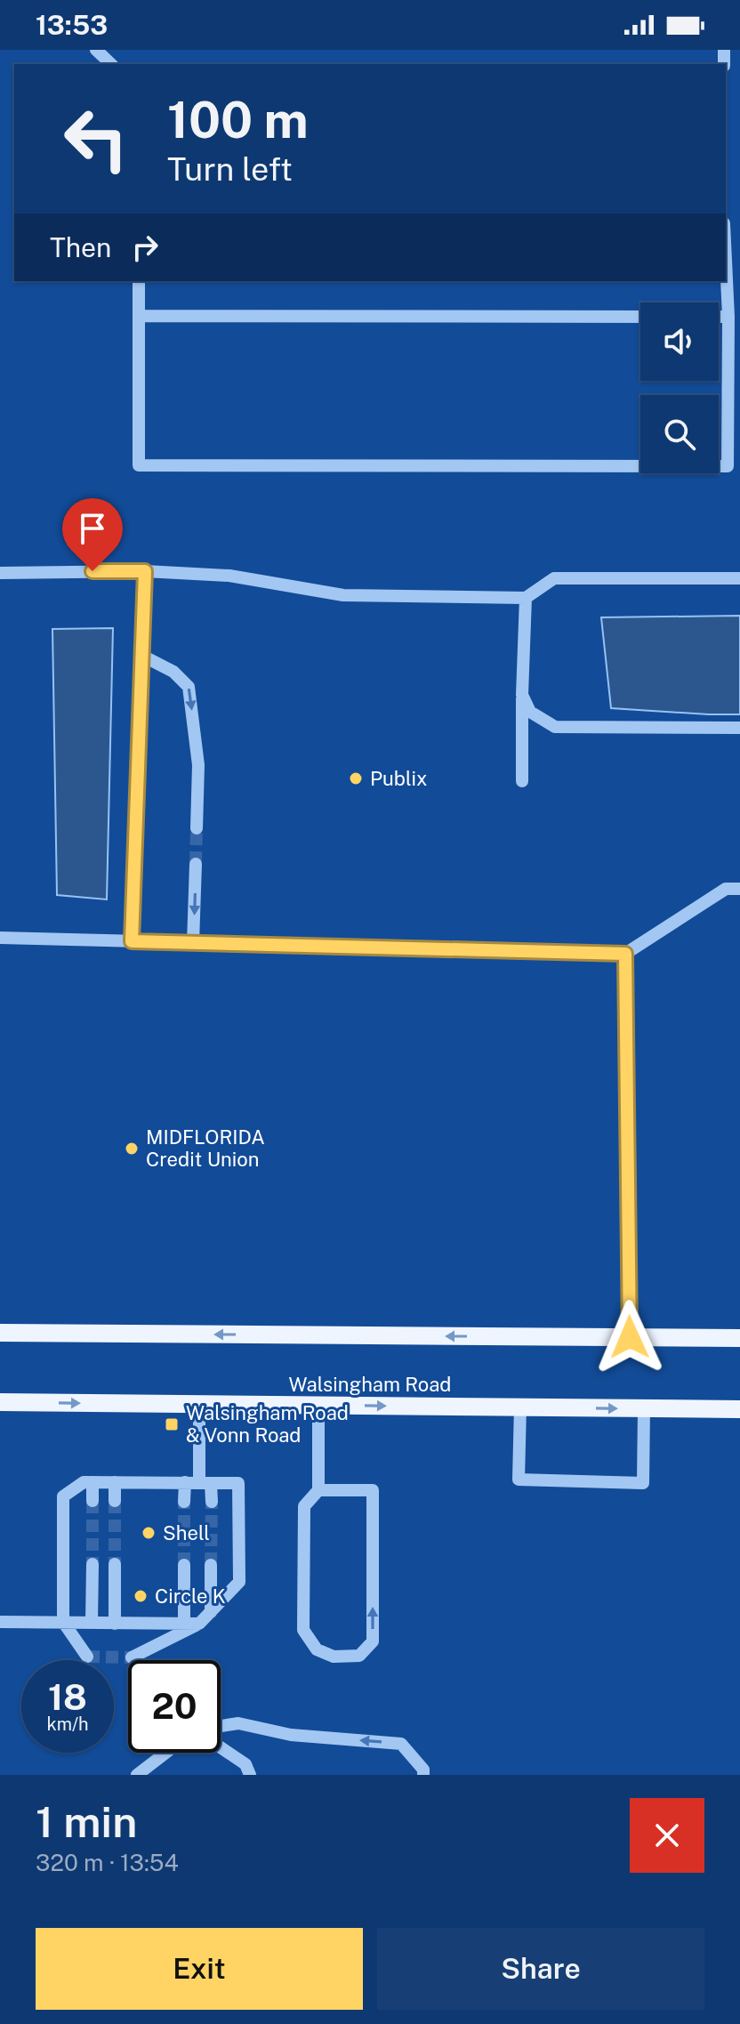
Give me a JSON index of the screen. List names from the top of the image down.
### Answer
{
  "streets": {
    "main road": ["Walsingham Road"]
  },
  "places": {
    "other": [
      "Publix",
      "MIDFLORIDA Credit Union",
      "Shell",
      "Circle K"
    ],
    "transit": ["Walsingham Road & Vonn Road"]
  },
  "page": {
    "status": "13:53",
    "turn": ["100 m", "Turn left"],
    "then": "Then",
    "speed": "18 km/h",
    "limit": "20",
    "heading": ["1 min", "320 m · 13:54"],
    "buttons": ["Exit", "Share"]
  }
}
